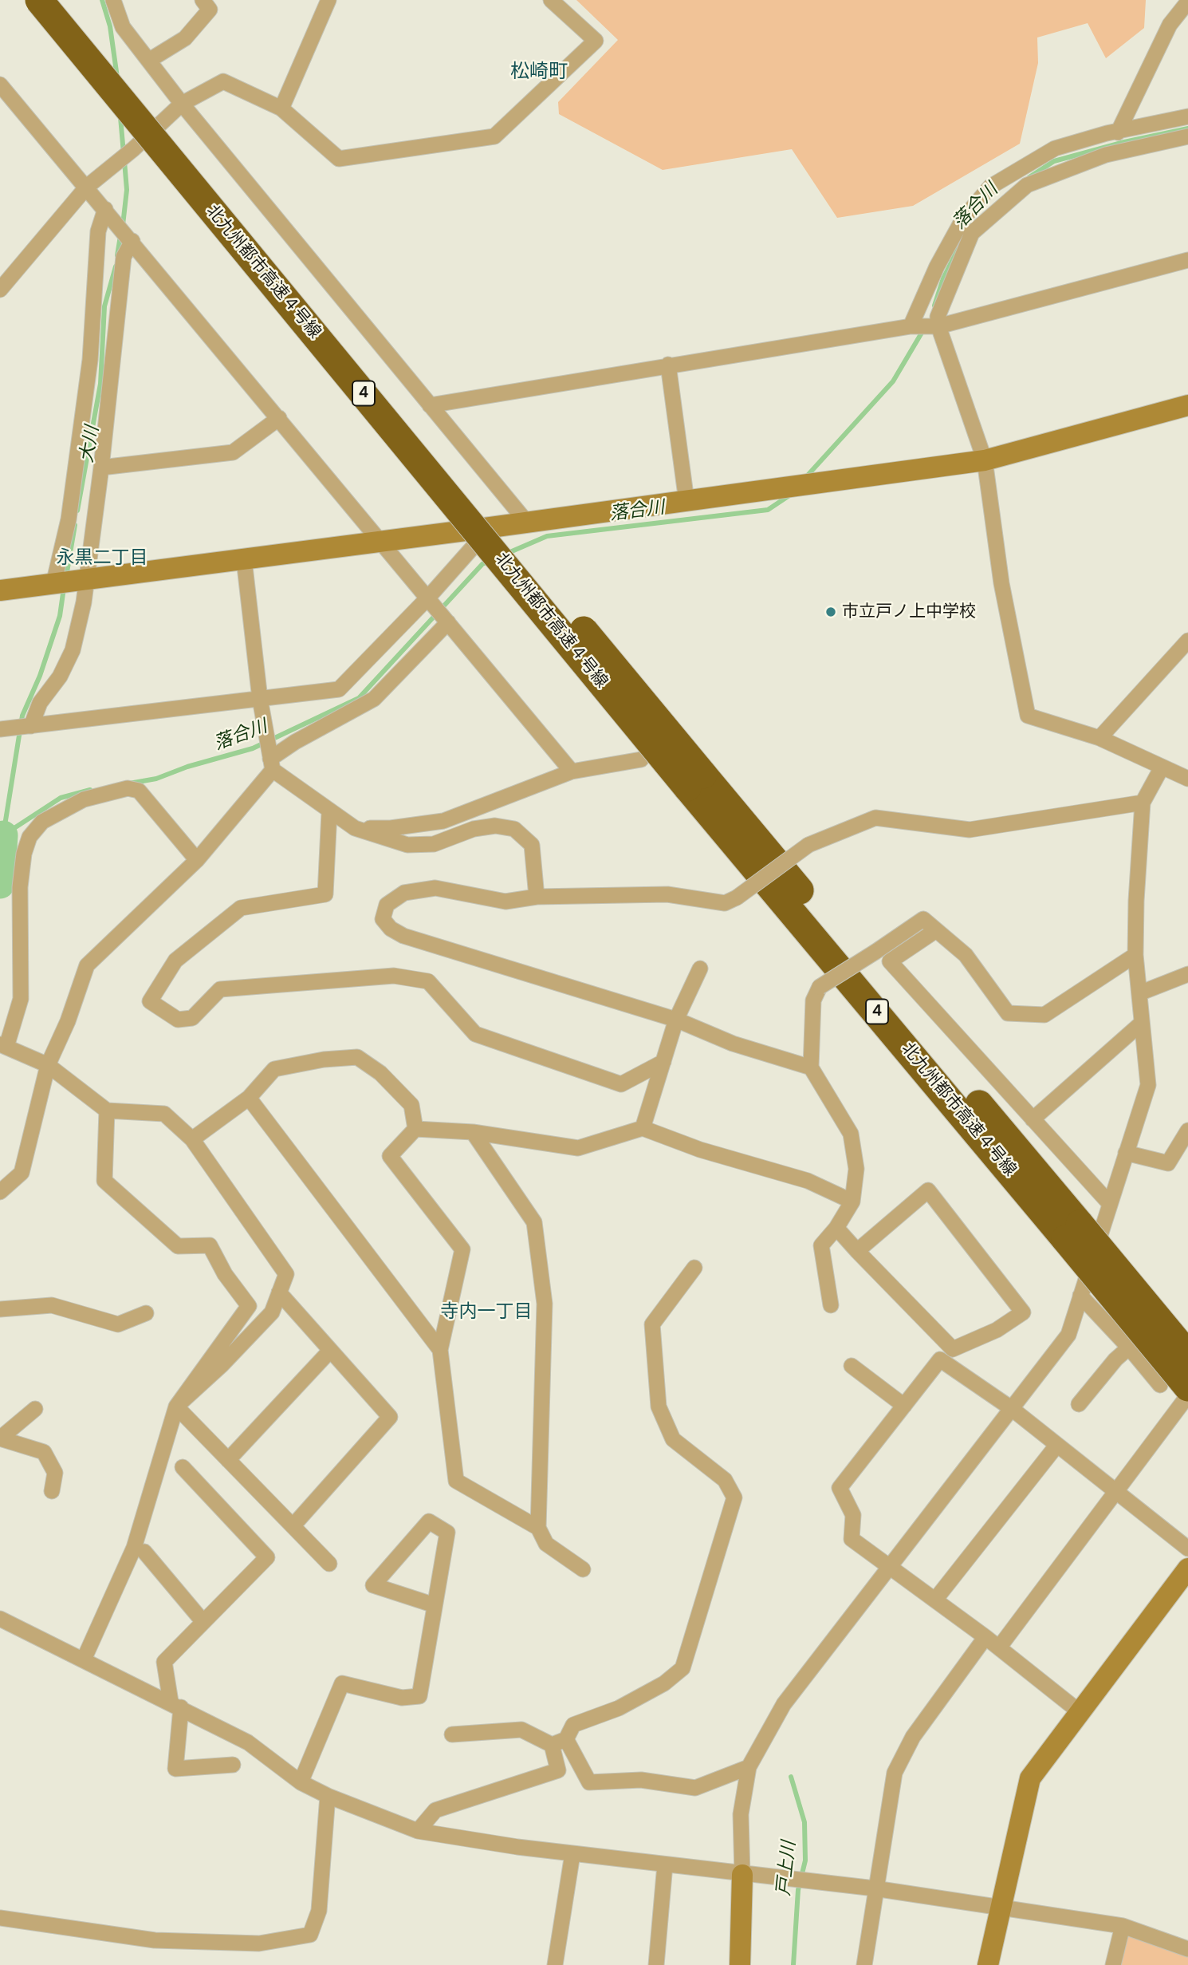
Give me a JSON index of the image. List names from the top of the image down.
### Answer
{
  "streets": {
    "highway": ["北九州都市高速４号線", "4"]
  },
  "crossings": [
    ["北九州都市高速４号線", "4"]
  ],
  "districts": ["松崎町", "永黒二丁目", "寺内一丁目"],
  "water": ["落合川", "大川", "戸上川"],
  "places": ["市立戸ノ上中学校"]
}
